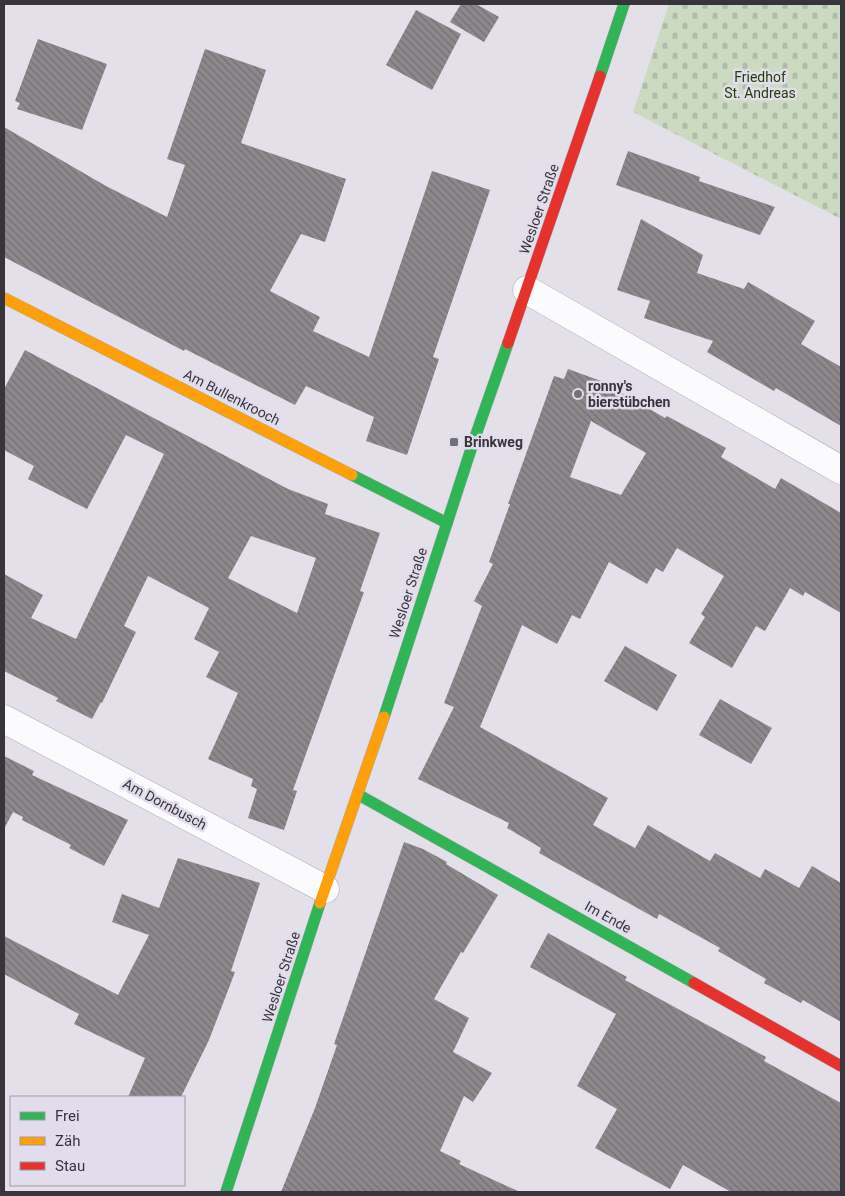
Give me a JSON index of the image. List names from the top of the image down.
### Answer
{
  "streets": {
    "street": [
      "Wesloer Straße",
      "Am Bullenkrooch",
      "Am Dornbusch",
      "Im Ende"
    ]
  },
  "crossings": [
    ["Wesloer Straße", "Am Bullenkrooch"],
    ["Wesloer Straße", "Am Dornbusch"],
    ["Wesloer Straße", "Im Ende"]
  ],
  "parks": ["Friedhof St. Andreas"],
  "places": {
    "other": ["ronny's bierstübchen"],
    "transit": ["Brinkweg"]
  },
  "legend": ["Frei", "Zäh", "Stau"]
}
